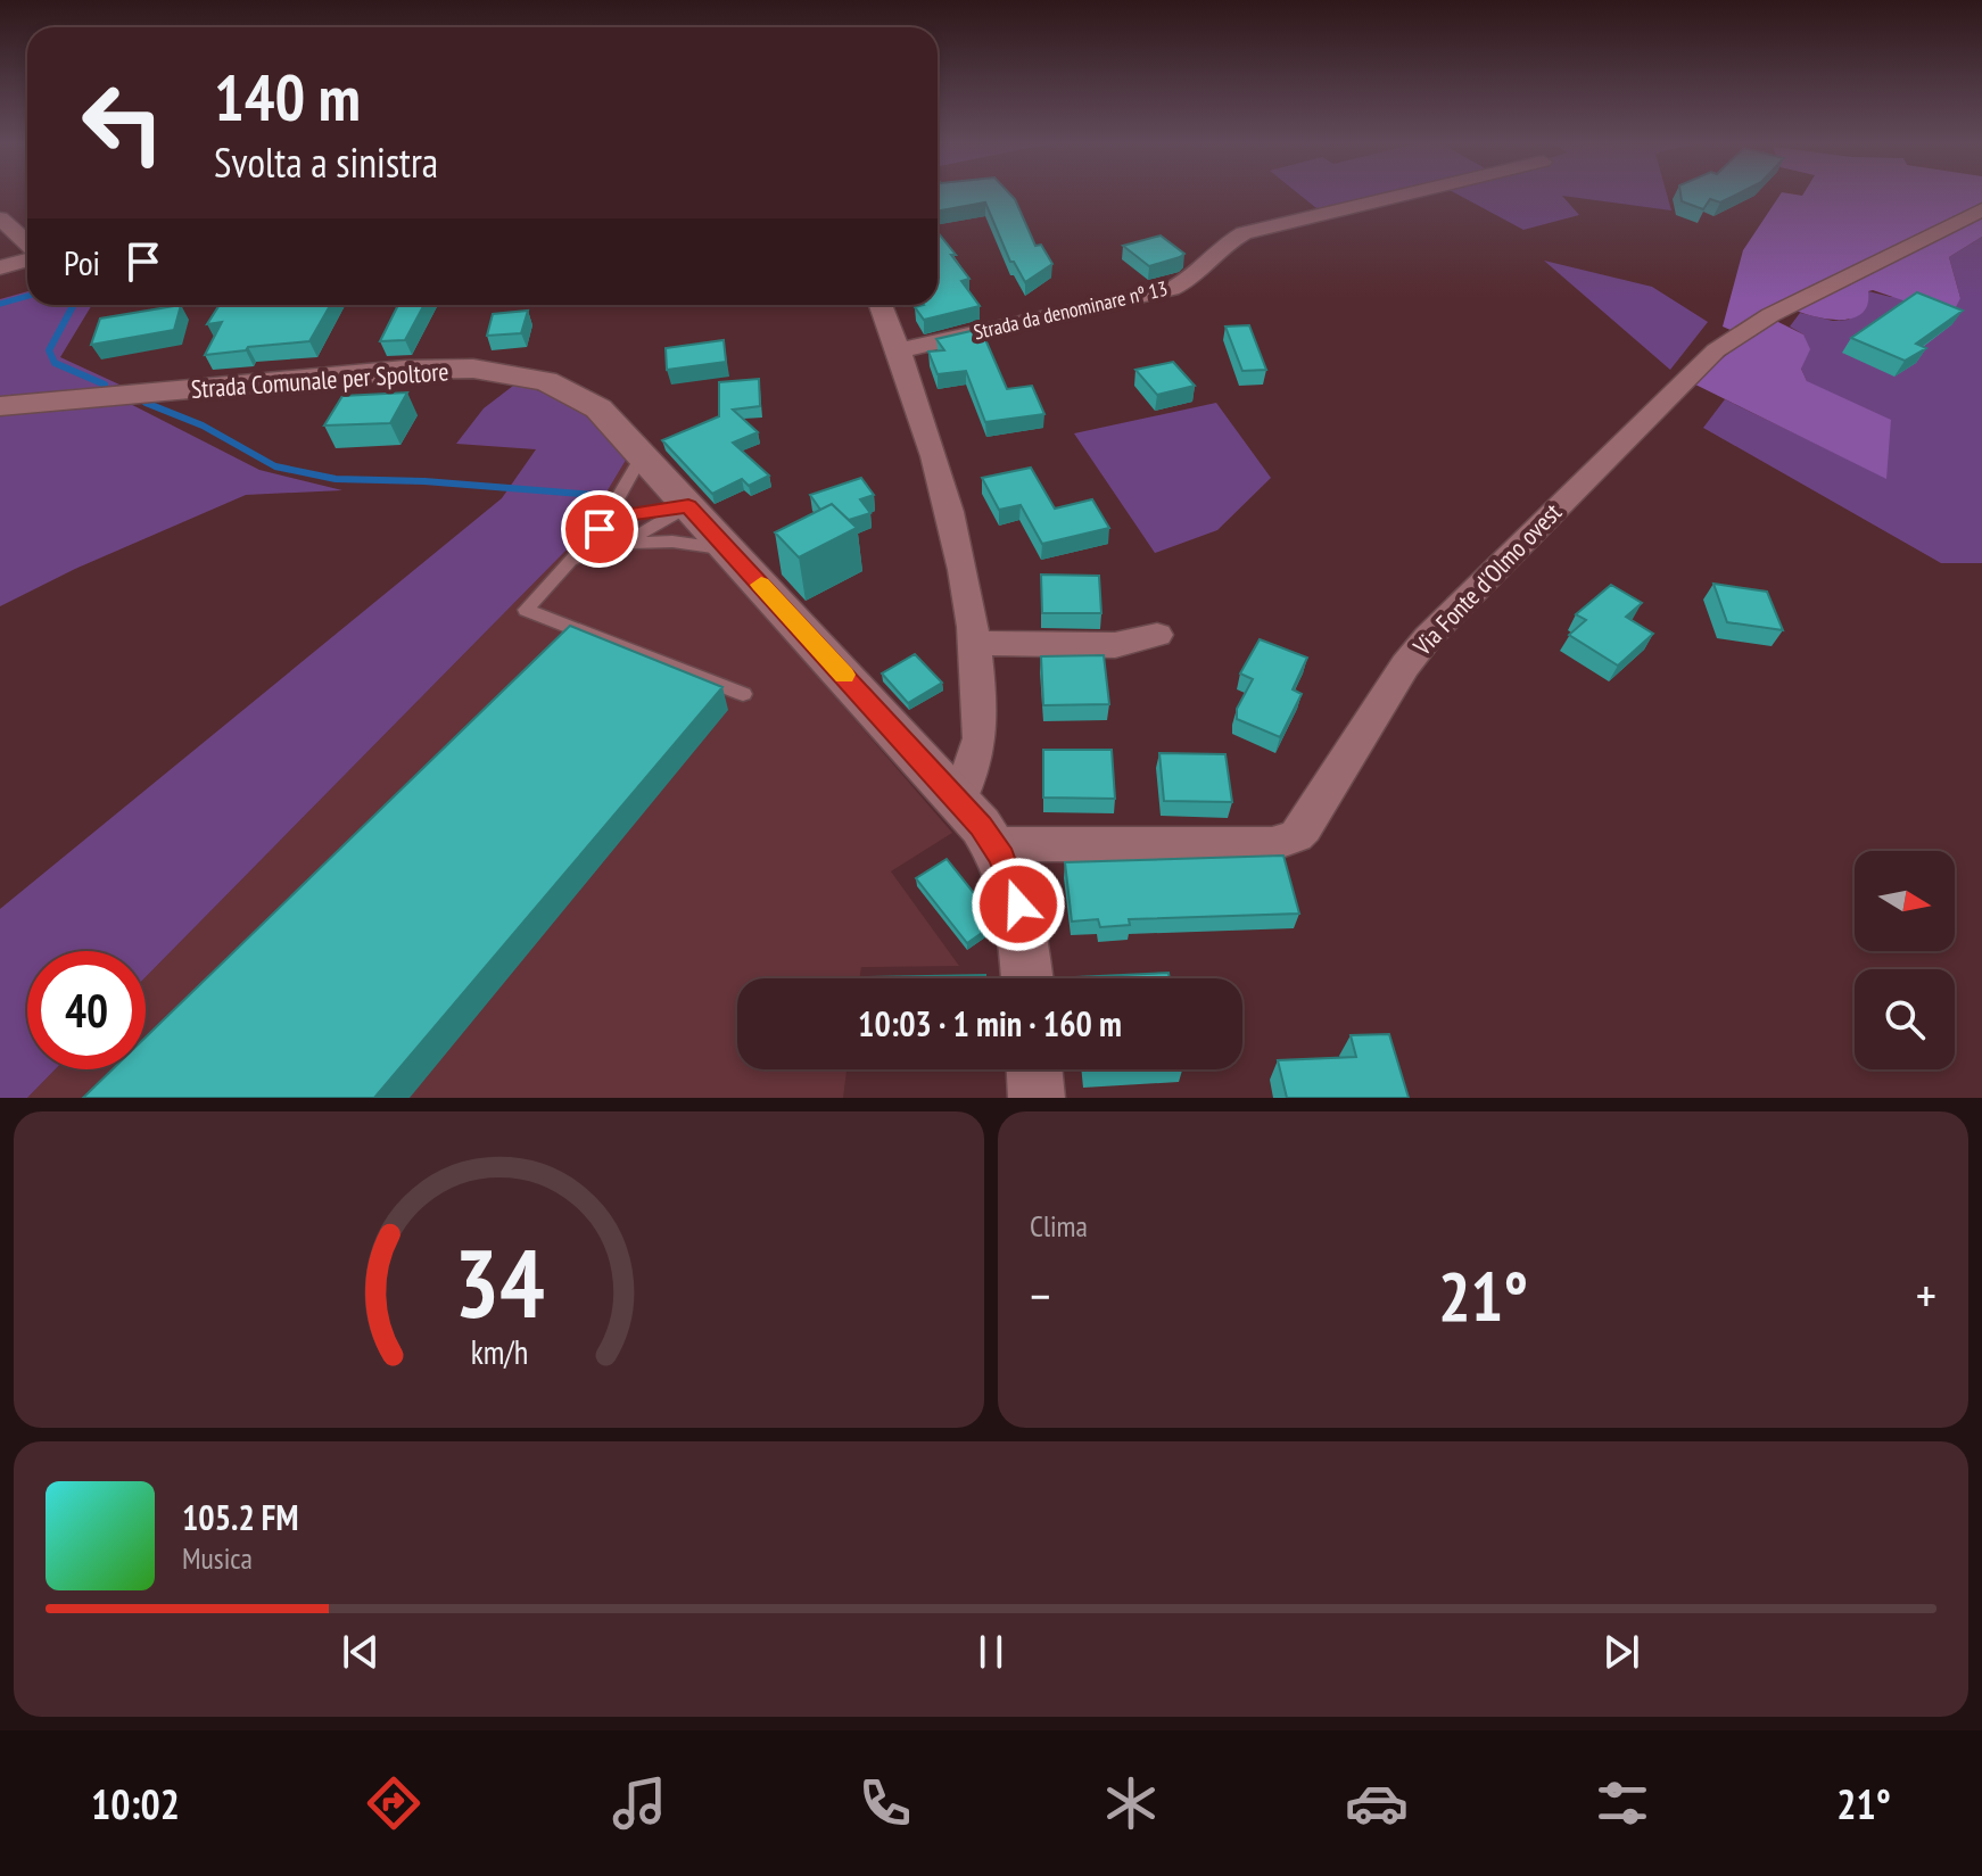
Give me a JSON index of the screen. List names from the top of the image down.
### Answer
{
  "streets": {
    "street": ["Strada da denominare nº 13", "Strada Comunale per Spoltore", "Via Fonte d'Olmo ovest"]
  },
  "crossings": [
    ["Strada Comunale per Spoltore", "Via Fonte d'Olmo ovest"]
  ],
  "north": "right",
  "page": {
    "turn": ["140 m", "Svolta a sinistra"],
    "then": "Poi",
    "limit": "40",
    "trip": "10:03 · 1 min · 160 m",
    "tile": "Clima",
    "heat": ["−", "21°", "+"],
    "song": ["105.2 FM", "Musica"],
    "tabs": ["10:02", "21°"],
    "gauge": ["34", "km/h"]
  }
}
